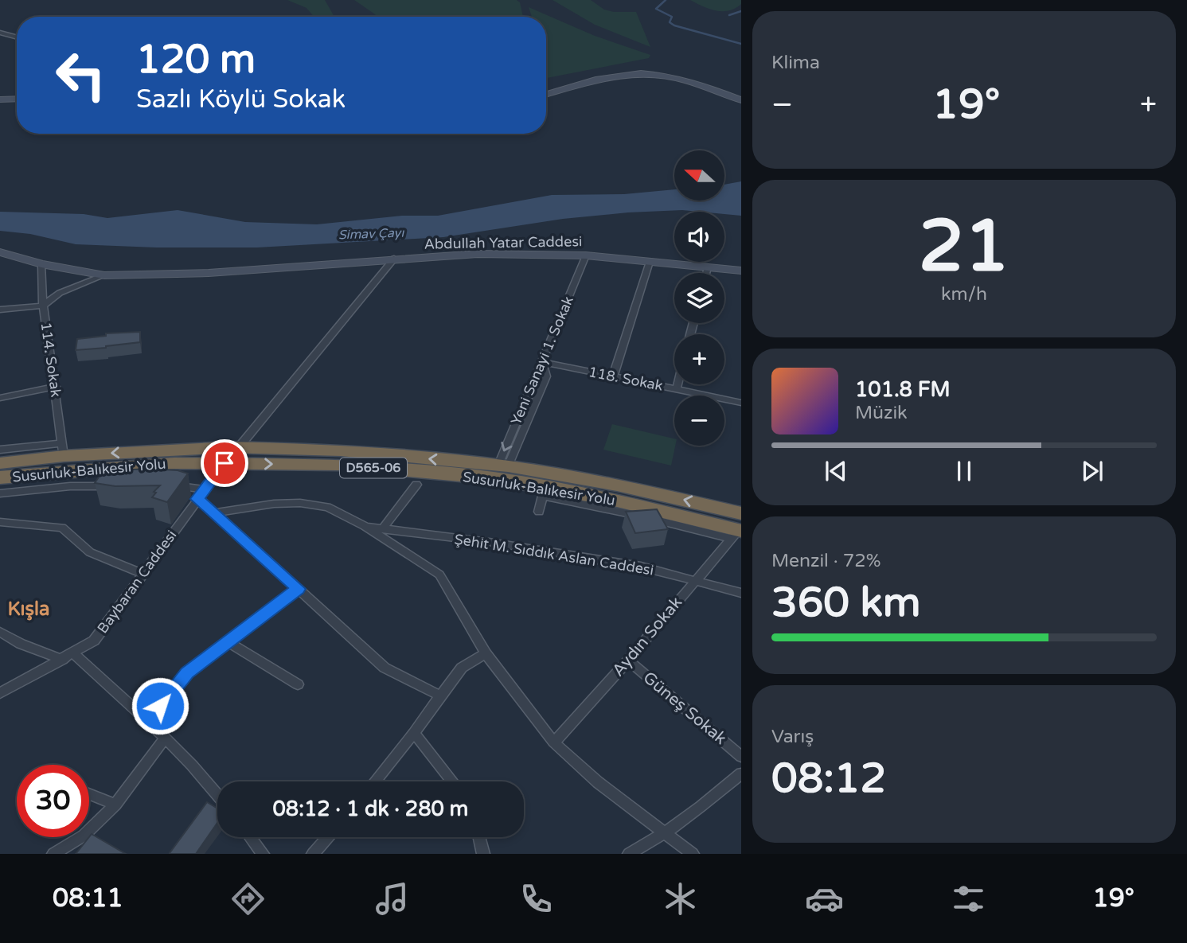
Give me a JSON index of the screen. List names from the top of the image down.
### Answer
{
  "streets": {
    "highway": ["D565-06", "Susurluk-Balıkesir Yolu"],
    "street": [
      "Abdullah Yatar Caddesi",
      "114. Sokak",
      "Yeni Sanayi 1. Sokak",
      "118. Sokak",
      "Şehit M. Sıddık Aslan Caddesi",
      "Baybaran Caddesi",
      "Aydın Sokak",
      "Güneş Sokak"
    ]
  },
  "crossings": [
    ["Abdullah Yatar Caddesi", "114. Sokak"],
    ["Abdullah Yatar Caddesi", "Yeni Sanayi 1. Sokak"],
    ["114. Sokak", "Susurluk-Balıkesir Yolu"],
    ["Yeni Sanayi 1. Sokak", "118. Sokak"],
    ["Yeni Sanayi 1. Sokak", "Susurluk-Balıkesir Yolu"],
    ["Susurluk-Balıkesir Yolu", "Baybaran Caddesi"],
    ["Susurluk-Balıkesir Yolu", "Aydın Sokak"],
    ["Şehit M. Sıddık Aslan Caddesi", "Aydın Sokak"],
    ["Aydın Sokak", "Güneş Sokak"]
  ],
  "districts": ["Kışla"],
  "water": ["Simav Çayı"],
  "north": "left",
  "page": {
    "tile": [
      "Klima",
      ["21", "km/h"],
      ["Menzil · 72%", "360 km"],
      ["Varış", "08:12"]
    ],
    "turn": ["120 m", "Sazlı Köylü Sokak"],
    "heat": ["−", "19°", "+"],
    "map_buttons": ["+", "−"],
    "song": ["101.8 FM", "Müzik"],
    "limit": "30",
    "trip": "08:12 · 1 dk · 280 m",
    "tabs": ["08:11", "19°"]
  }
}
